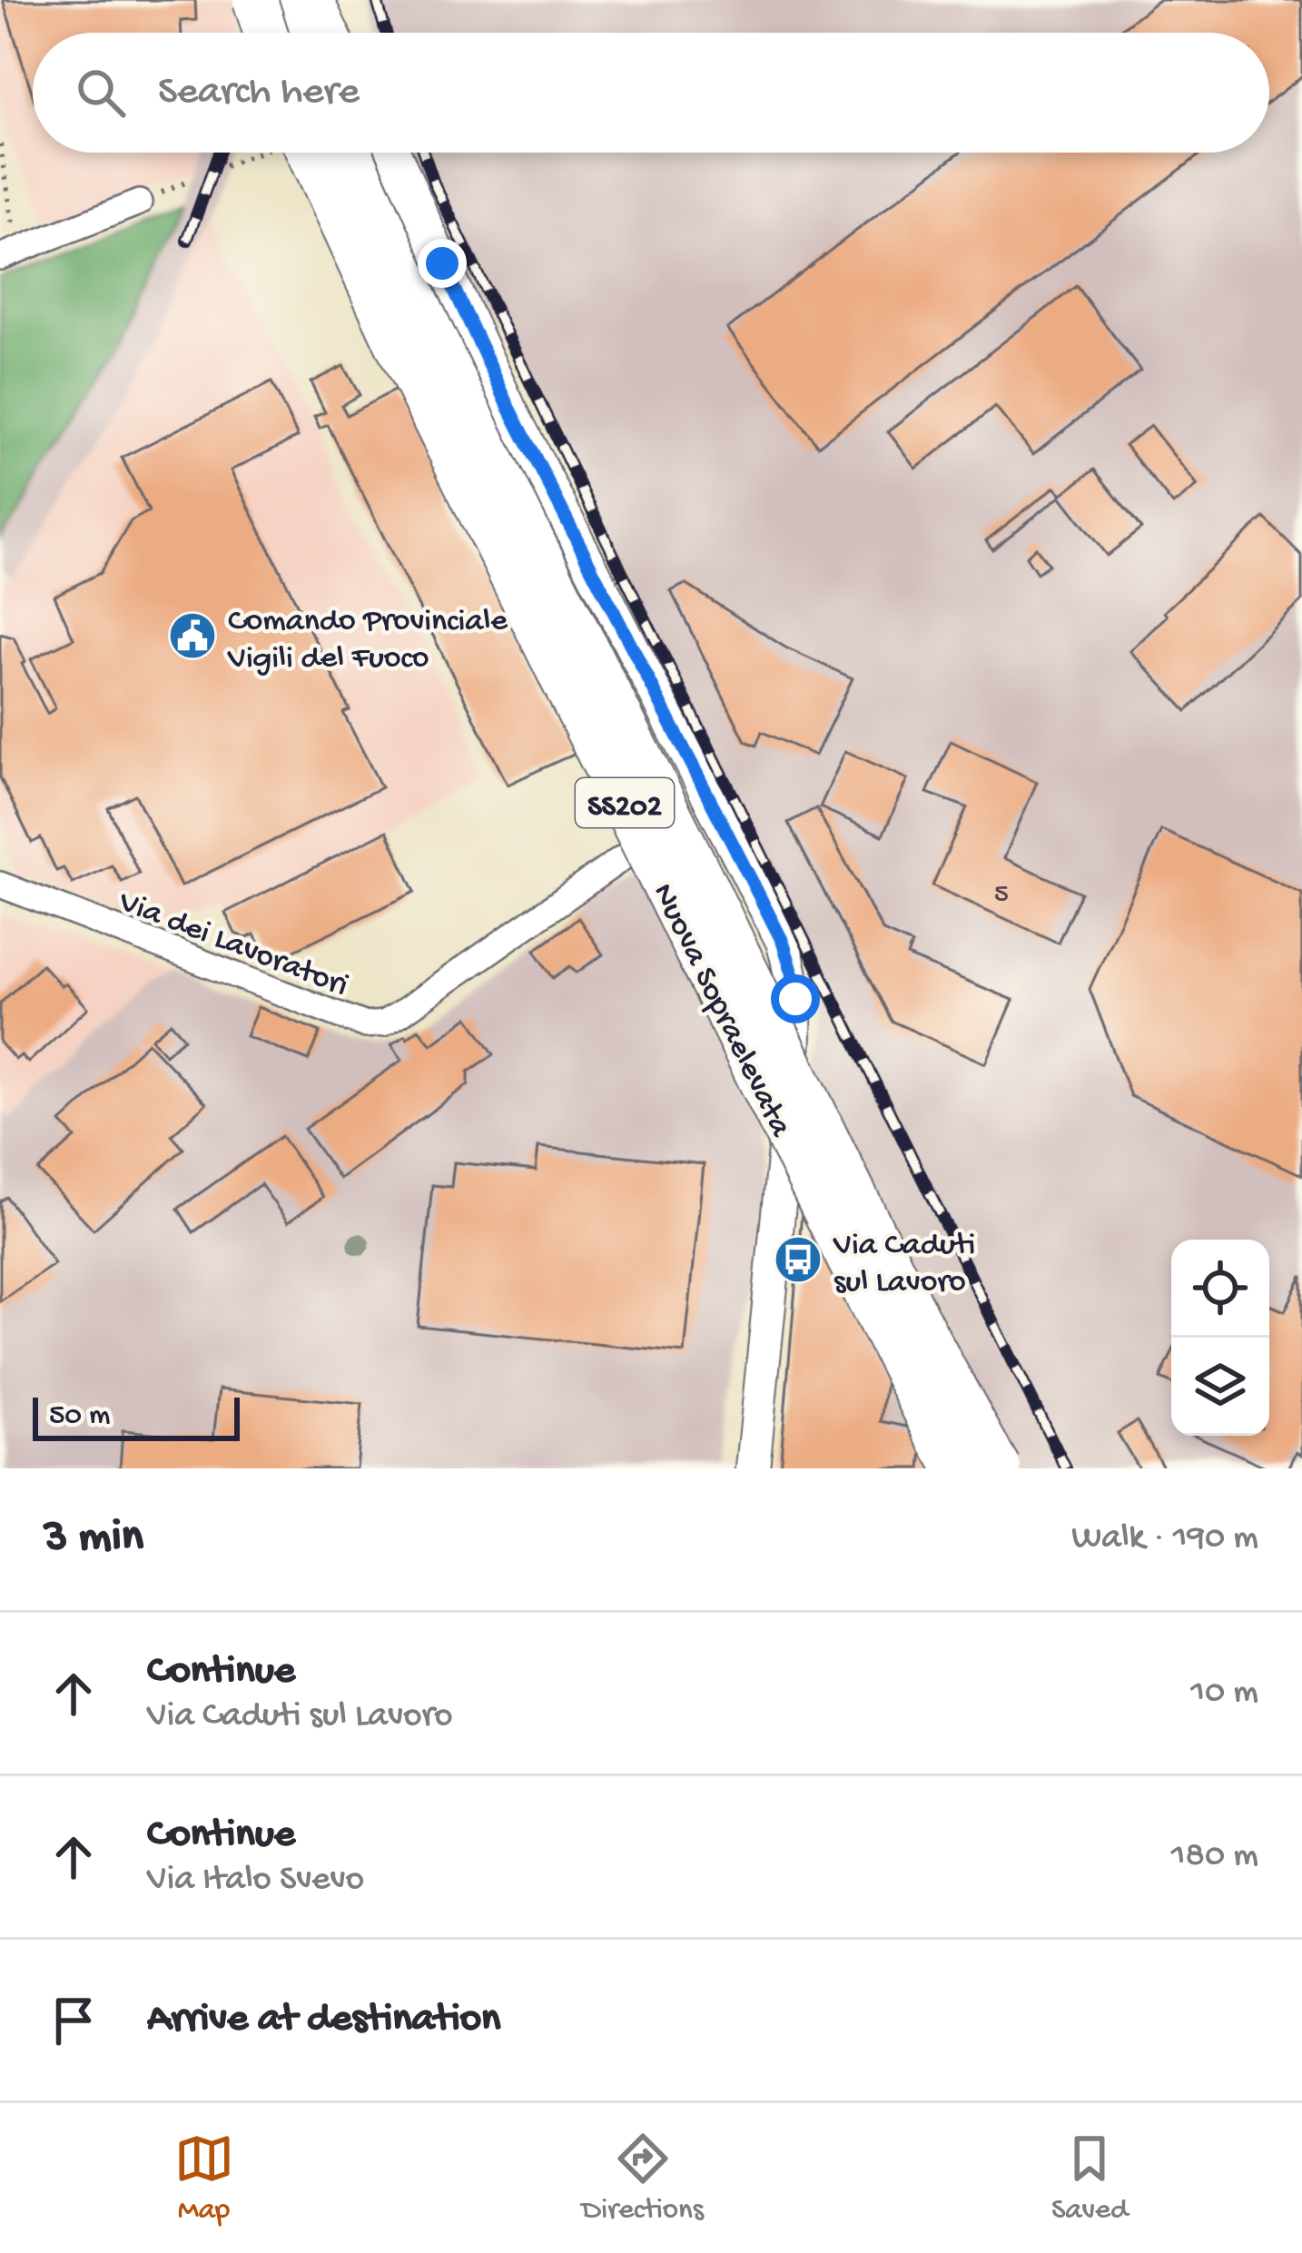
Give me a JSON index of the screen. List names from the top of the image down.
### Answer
{
  "streets": {
    "highway": ["SS202", "Nuova Sopraelevata"],
    "street": ["Via dei Lavoratori"]
  },
  "places": {
    "public building": ["Comando Provinciale Vigili del Fuoco"],
    "bus stop": ["Via Caduti sul Lavoro"]
  },
  "house_numbers": ["5"],
  "scale_bar": "50 m",
  "page": {
    "search": "Search here",
    "scale": "50 m",
    "heading": ["3 min", "Walk · 190 m"],
    "list": [
      ["Continue", "Via Caduti sul Lavoro", "10 m"],
      ["Continue", "Via Italo Svevo", "180 m"],
      "Arrive at destination"
    ],
    "nav": ["Map", "Directions", "Saved"]
  }
}
